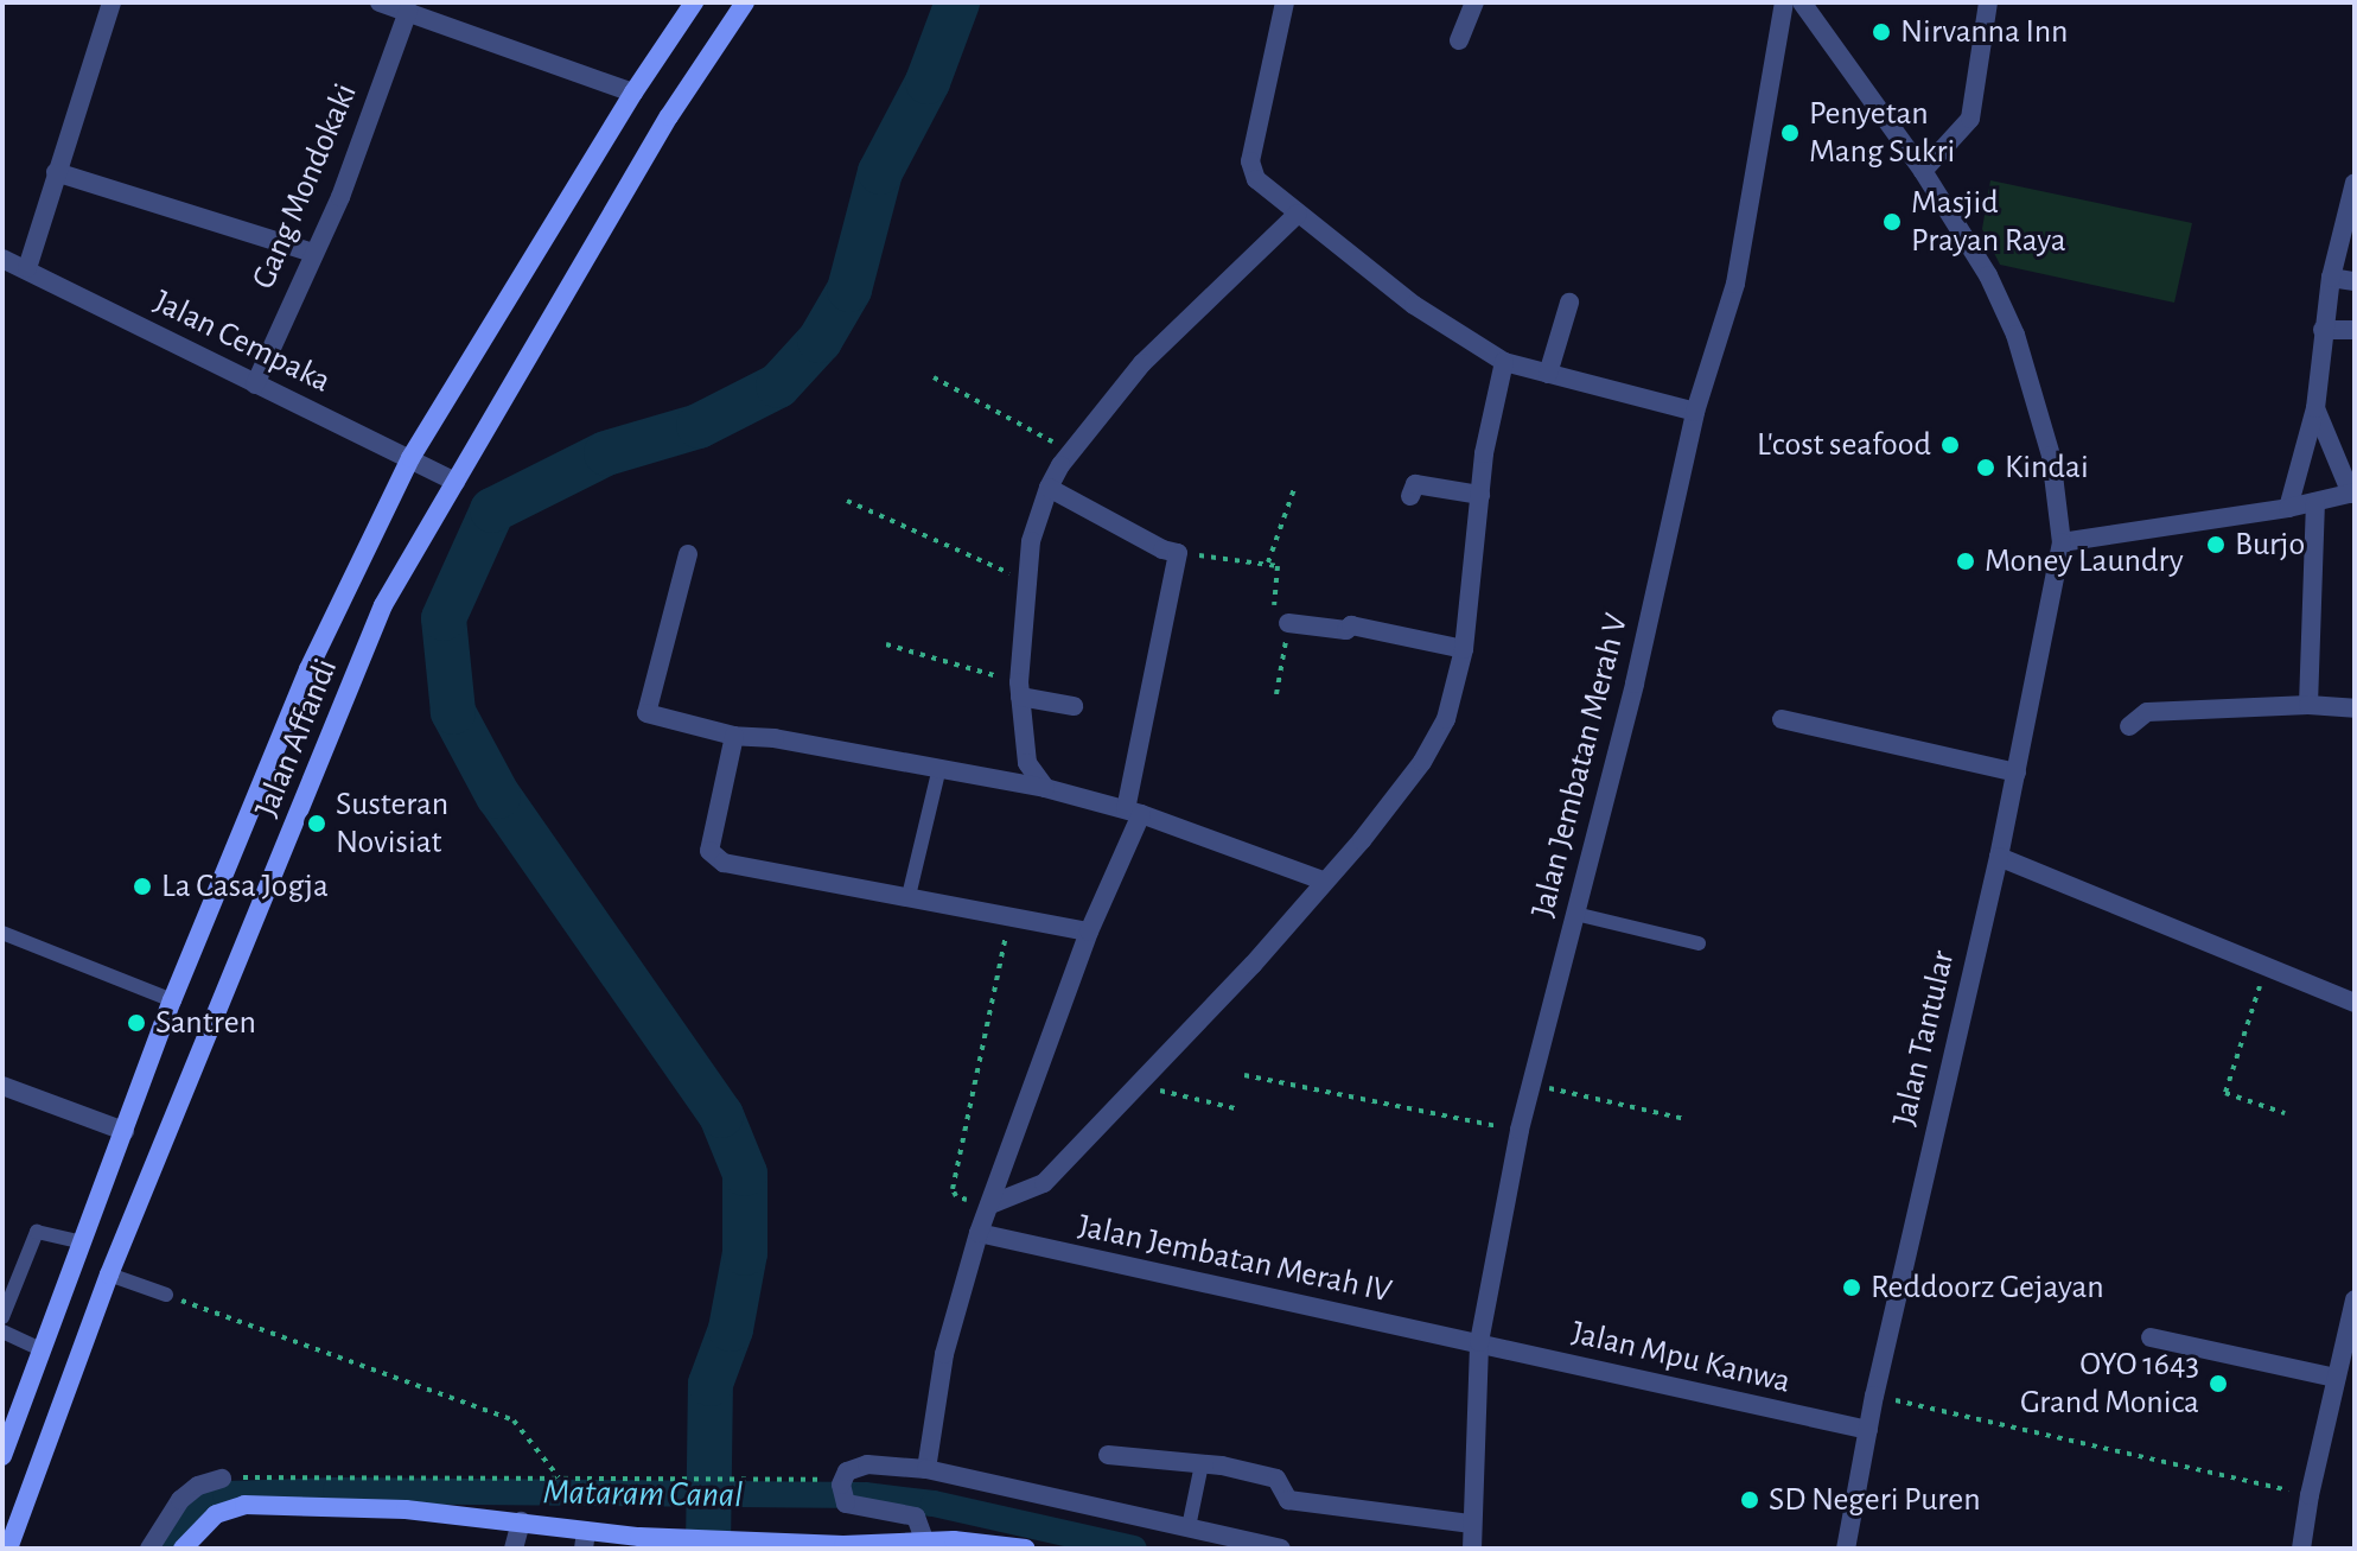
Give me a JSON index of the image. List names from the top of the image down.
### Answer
{
  "streets": {
    "main road": ["Jalan Affandi"],
    "street": [
      "Gang Mondokaki",
      "Jalan Cempaka",
      "Jalan Jembatan Merah V",
      "Jalan Tantular",
      "Jalan Jembatan Merah IV",
      "Jalan Mpu Kanwa"
    ]
  },
  "crossings": [
    ["Gang Mondokaki", "Jalan Cempaka"],
    ["Jalan Cempaka", "Jalan Affandi"],
    ["Jalan Jembatan Merah V", "Jalan Jembatan Merah IV"],
    ["Jalan Jembatan Merah V", "Jalan Mpu Kanwa"],
    ["Jalan Tantular", "Jalan Mpu Kanwa"],
    ["Jalan Jembatan Merah IV", "Jalan Mpu Kanwa"]
  ],
  "water": ["Mataram Canal"],
  "places": [
    "Nirvanna Inn",
    "Penyetan Mang Sukri",
    "Masjid Prayan Raya",
    "L'cost seafood",
    "Kindai",
    "Burjo",
    "Money Laundry",
    "Susteran Novisiat",
    "La Casa Jogja",
    "Santren",
    "Reddoorz Gejayan",
    "OYO 1643 Grand Monica",
    "SD Negeri Puren"
  ]
}
